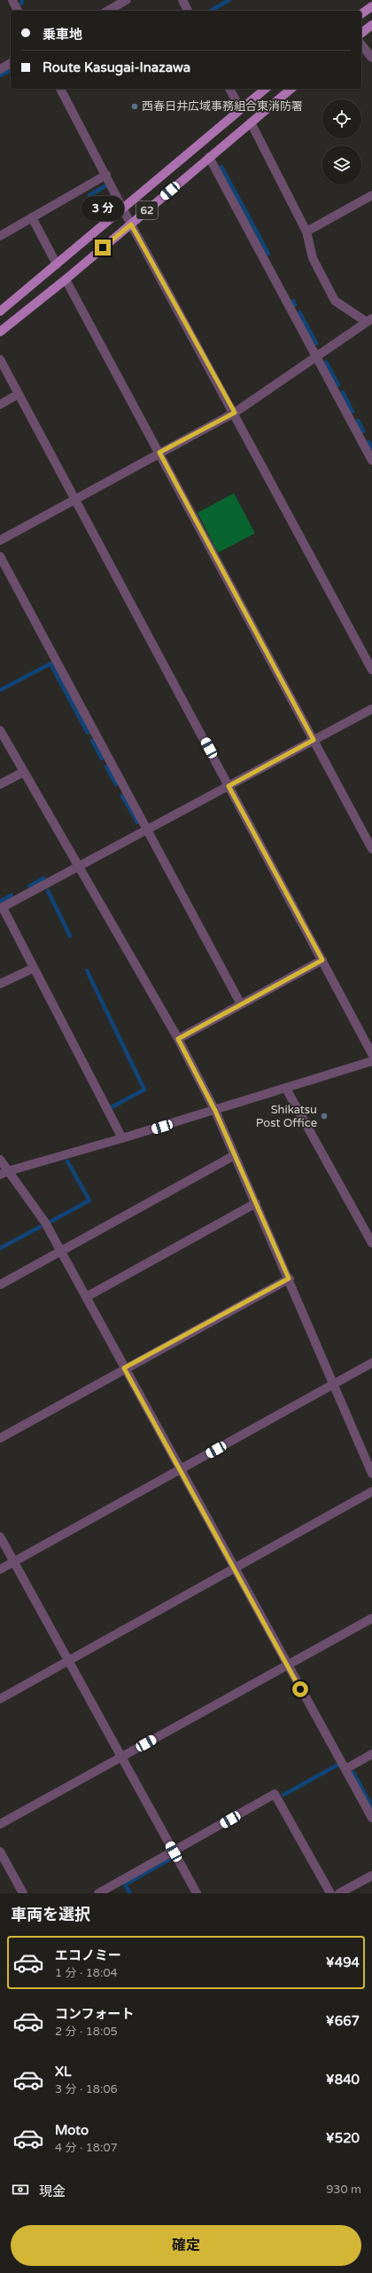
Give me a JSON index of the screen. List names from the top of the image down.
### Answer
{
  "streets": {
    "main road": ["62"]
  },
  "places": ["西春日井広域事務組合東消防署", "Shikatsu Post Office"],
  "page": {
    "banner": ["乗車地", "Route Kasugai-Inazawa"],
    "bubble": "3 分",
    "heading": "車両を選択",
    "list": [
      {
        "name": "エコノミー",
        "note": "1 分 · 18:04",
        "value": "¥494"
      },
      {
        "name": "コンフォート",
        "note": "2 分 · 18:05",
        "value": "¥667"
      },
      {
        "name": "XL",
        "note": "3 分 · 18:06",
        "value": "¥840"
      },
      {
        "name": "Moto",
        "note": "4 分 · 18:07",
        "value": "¥520"
      }
    ],
    "pay": ["現金", "930 m"],
    "buttons": "確定"
  }
}
